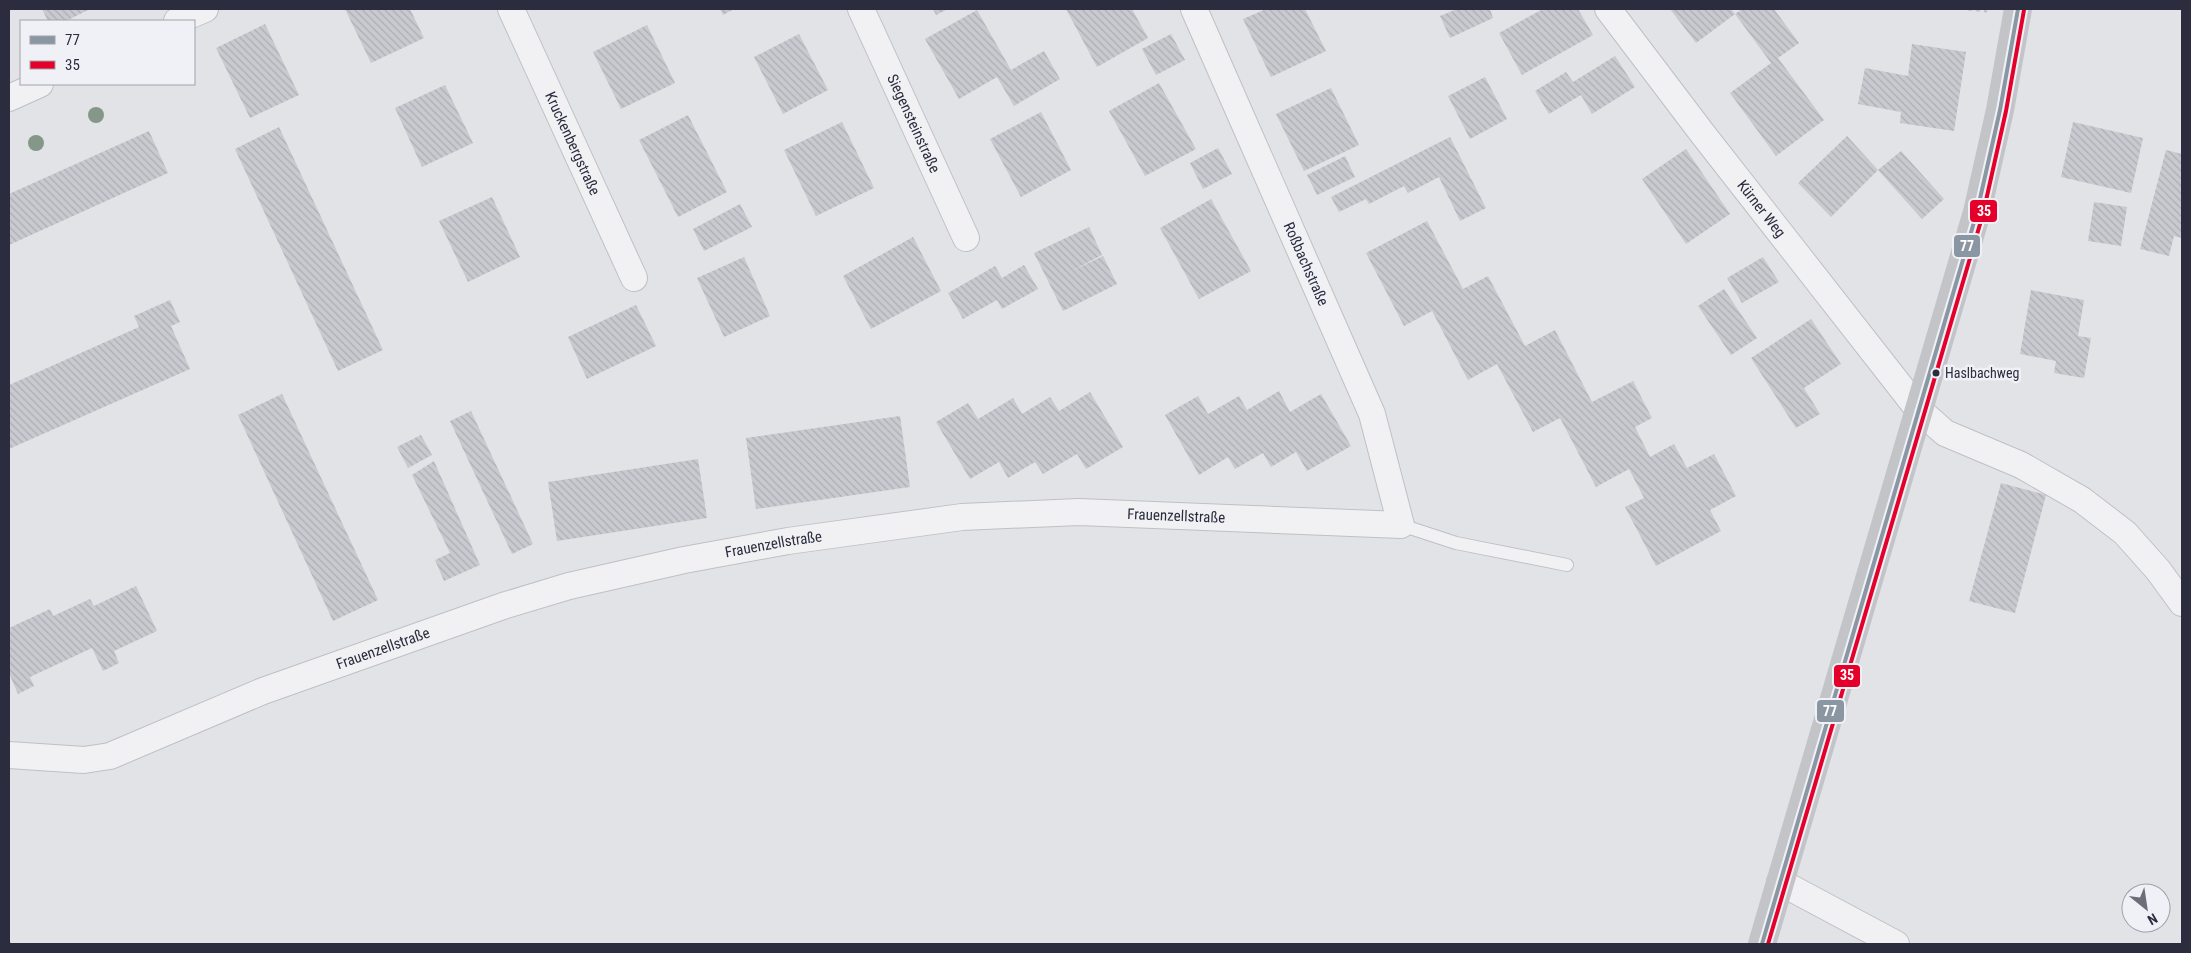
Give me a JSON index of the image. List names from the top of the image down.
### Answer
{
  "streets": {
    "street": [
      "Siegensteinstraße",
      "Kruckenbergstraße",
      "Kürner Weg",
      "Roßbachstraße",
      "Frauenzellstraße"
    ]
  },
  "crossings": [
    ["Roßbachstraße", "Frauenzellstraße"]
  ],
  "places": ["Haslbachweg"],
  "lines": ["transit line 77", "transit line 35"],
  "legend": ["77", "35"],
  "north": "bottom right"
}
